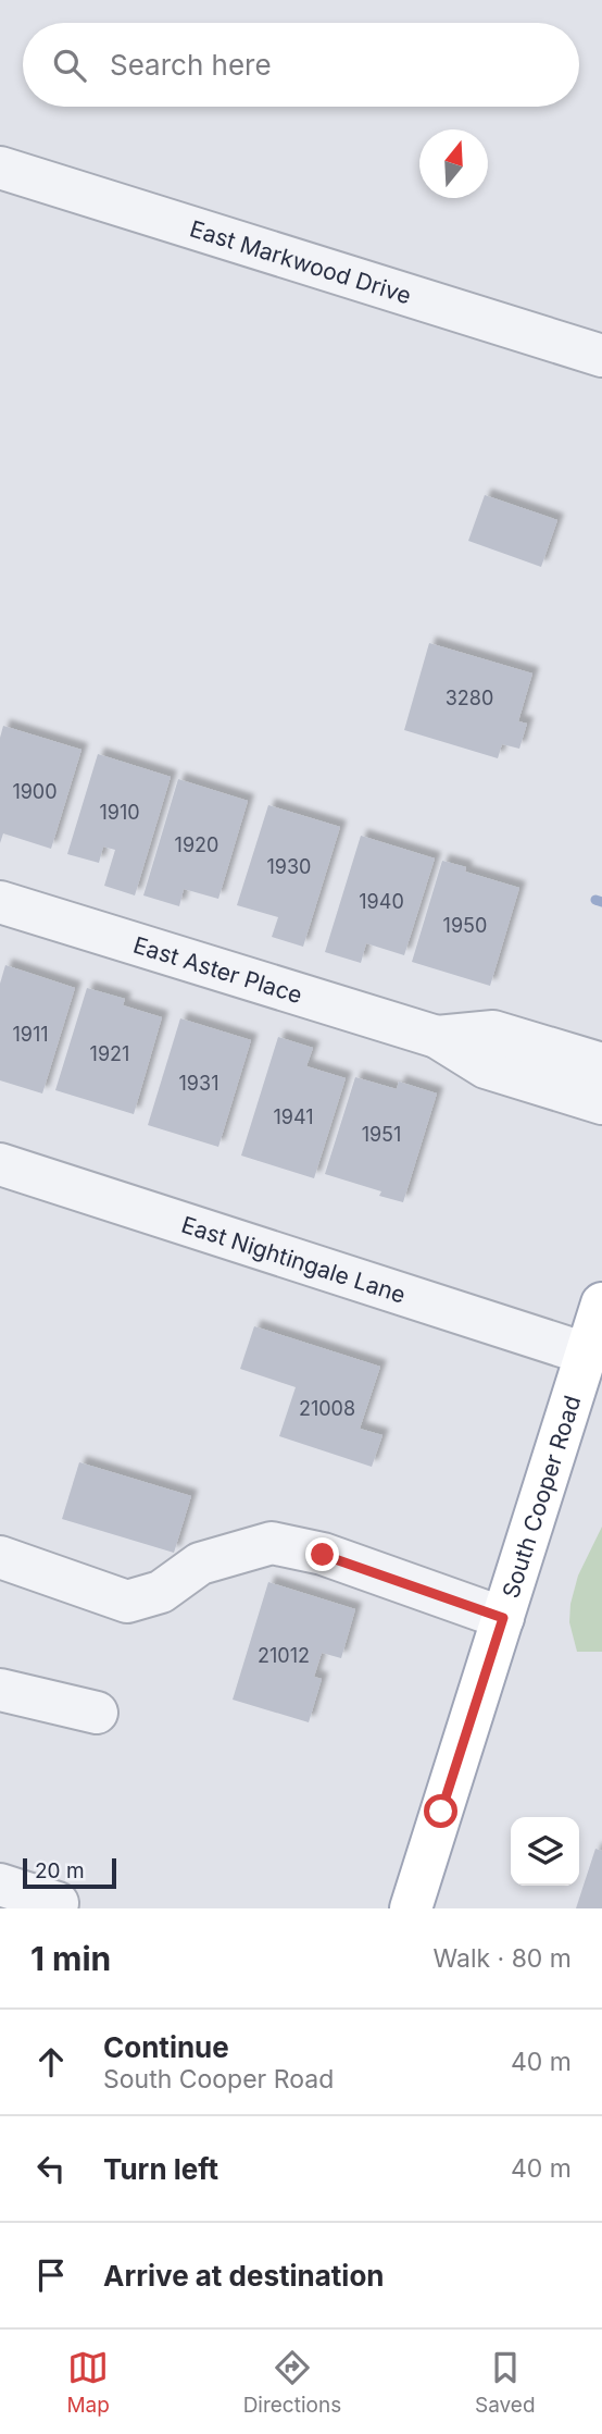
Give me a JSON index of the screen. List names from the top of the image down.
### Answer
{
  "streets": {
    "main road": ["South Cooper Road"],
    "street": ["East Markwood Drive", "East Aster Place", "East Nightingale Lane"]
  },
  "crossings": [
    ["East Nightingale Lane", "South Cooper Road"]
  ],
  "house_numbers": [
    "3280",
    "1900",
    "1910",
    "1920",
    "1930",
    "1940",
    "1950",
    "1911",
    "1921",
    "1931",
    "1941",
    "1951",
    "21008",
    "21012"
  ],
  "scale_bar": "20 m",
  "north": "top",
  "page": {
    "search": "Search here",
    "scale": "20 m",
    "heading": ["1 min", "Walk · 80 m"],
    "list": [
      ["Continue", "South Cooper Road", "40 m"],
      ["Turn left", "40 m"],
      "Arrive at destination"
    ],
    "nav": ["Map", "Directions", "Saved"]
  }
}
